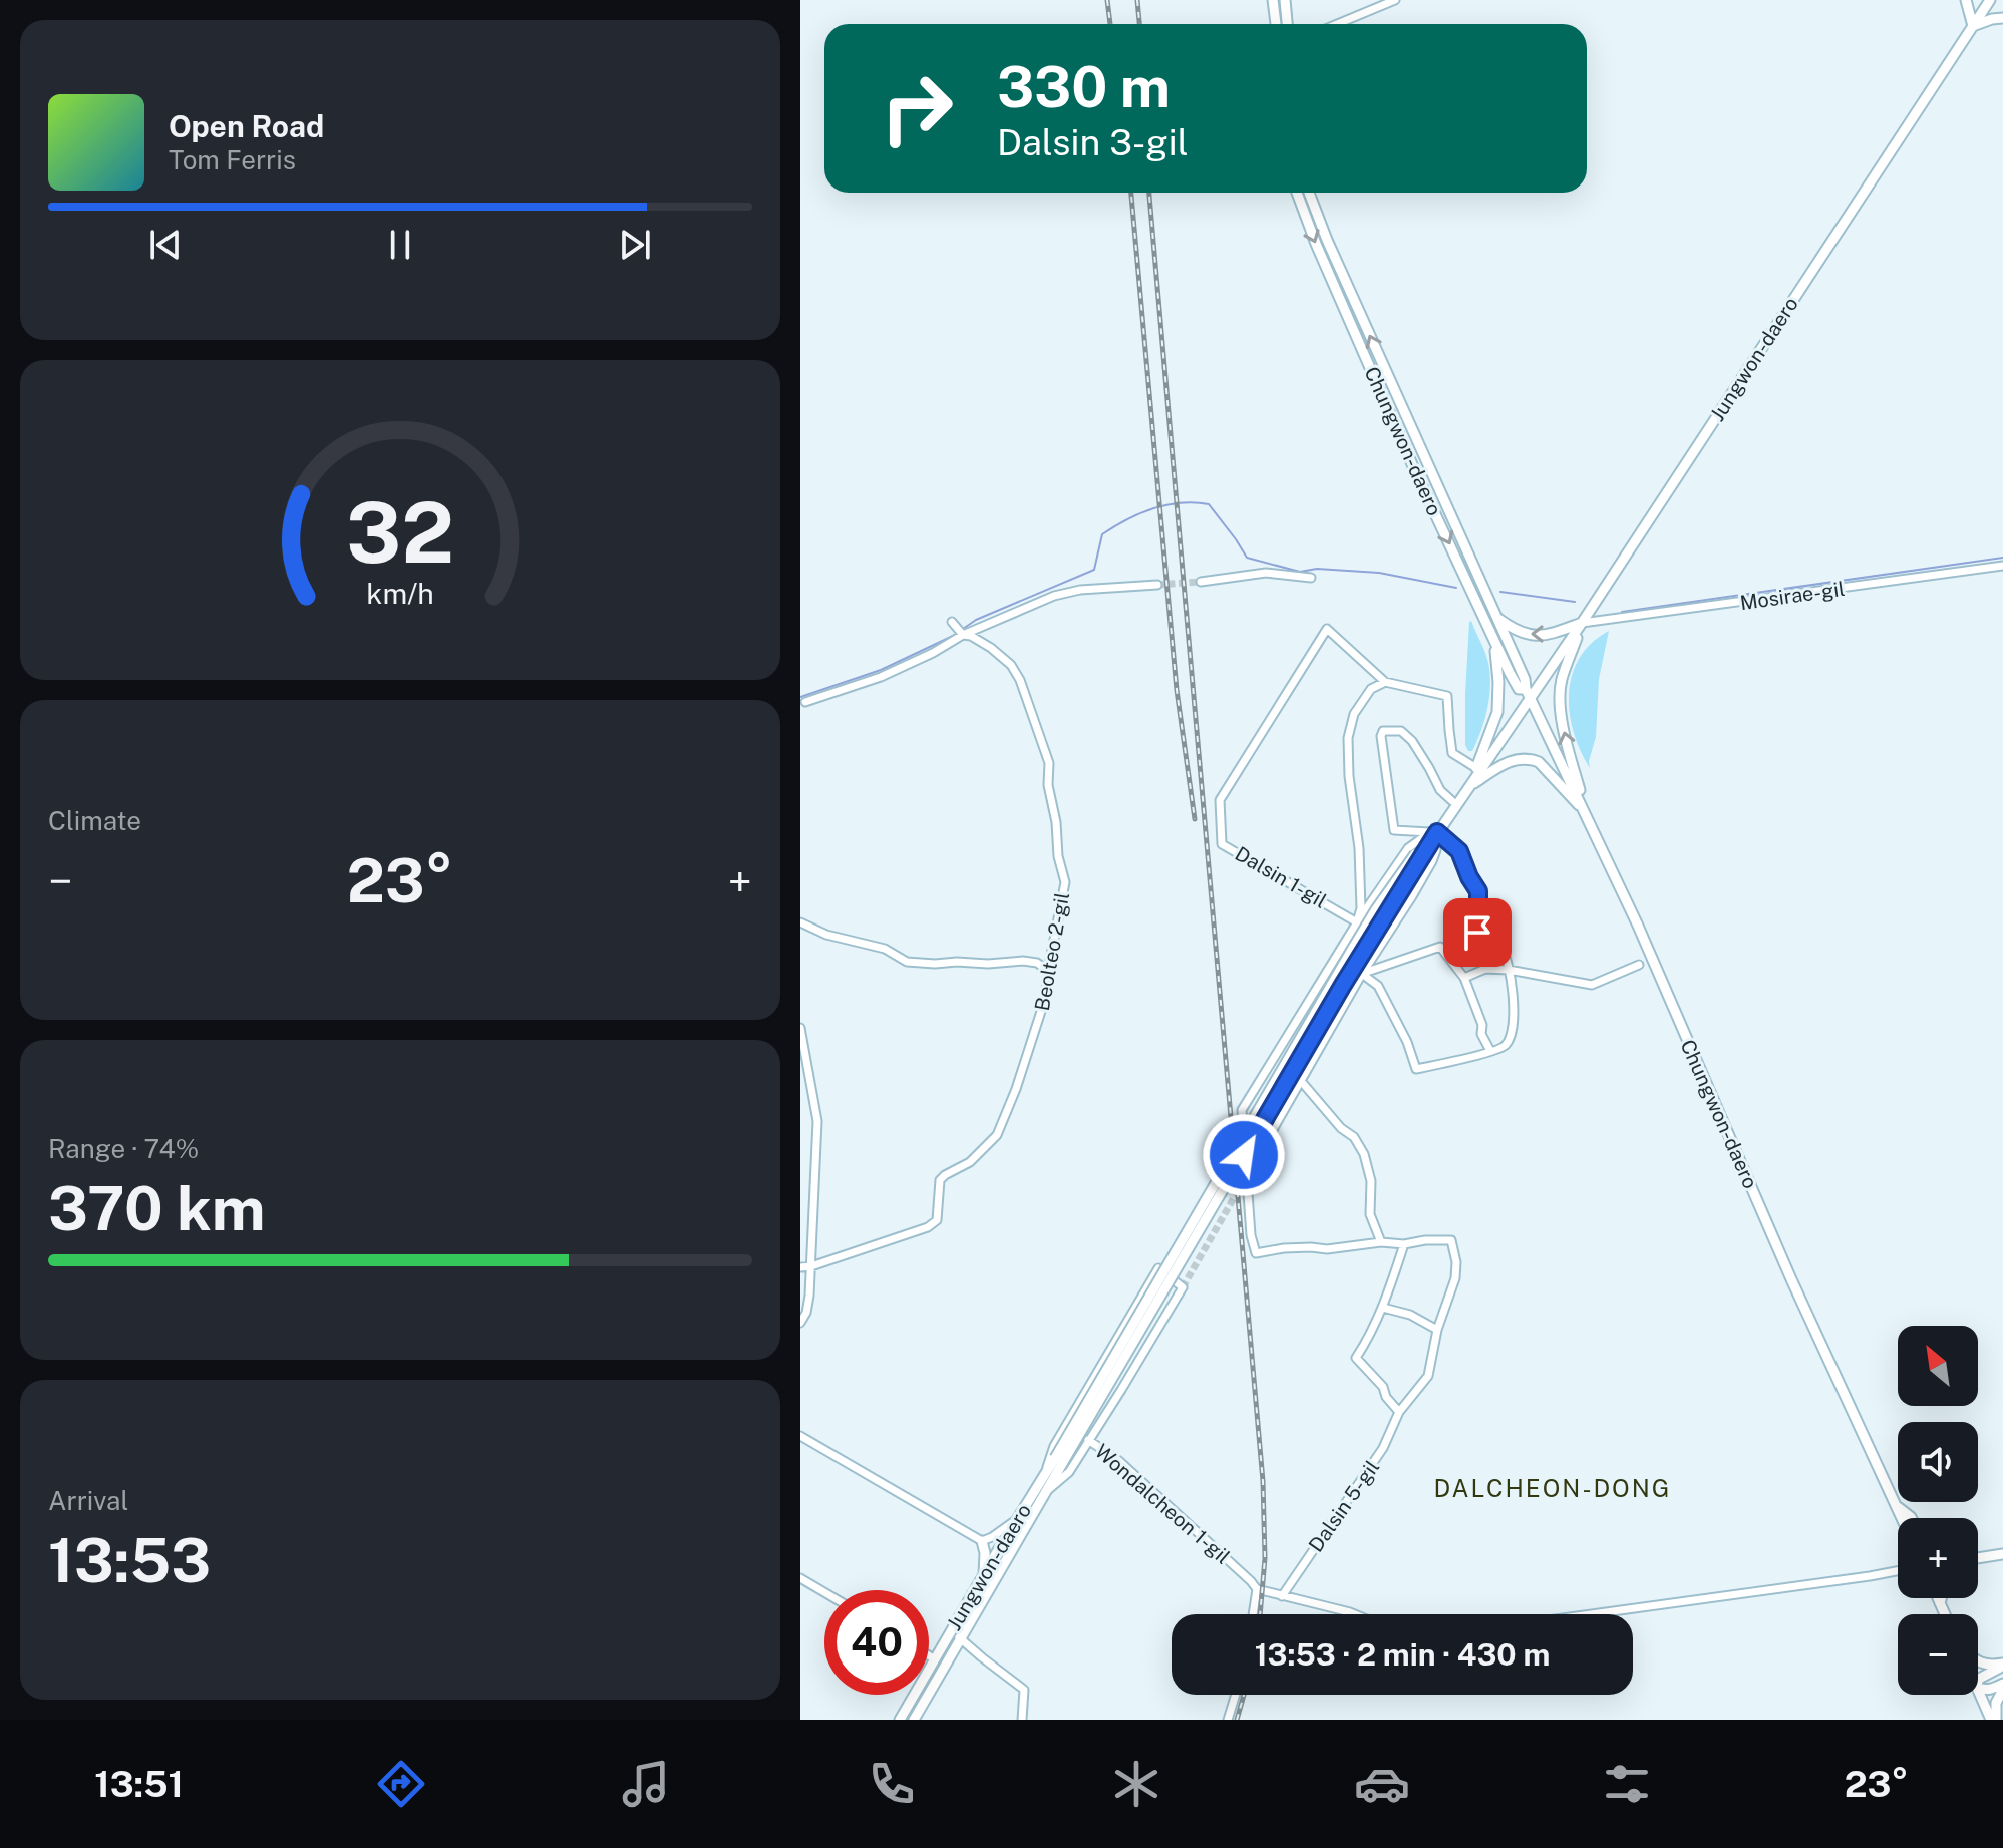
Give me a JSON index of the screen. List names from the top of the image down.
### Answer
{
  "streets": {
    "street": [
      "Jungwon-daero",
      "Chungwon-daero",
      "Mosirae-gil",
      "Dalsin 1-gil",
      "Beolteo 2-gil",
      "Wondalcheon 1-gil",
      "Dalsin 5-gil"
    ]
  },
  "crossings": [
    ["Jungwon-daero", "Chungwon-daero"],
    ["Jungwon-daero", "Mosirae-gil"],
    ["Jungwon-daero", "Dalsin 1-gil"],
    ["Jungwon-daero", "Wondalcheon 1-gil"]
  ],
  "districts": ["DALCHEON-DONG"],
  "north": "top left",
  "page": {
    "turn": ["330 m", "Dalsin 3-gil"],
    "song": ["Open Road", "Tom Ferris"],
    "tile": [
      "Climate",
      ["Range · 74%", "370 km"],
      ["Arrival", "13:53"]
    ],
    "heat": ["−", "23°", "+"],
    "map_buttons": ["+", "−"],
    "limit": "40",
    "trip": "13:53 · 2 min · 430 m",
    "tabs": ["13:51", "23°"],
    "gauge": ["32", "km/h"]
  }
}
